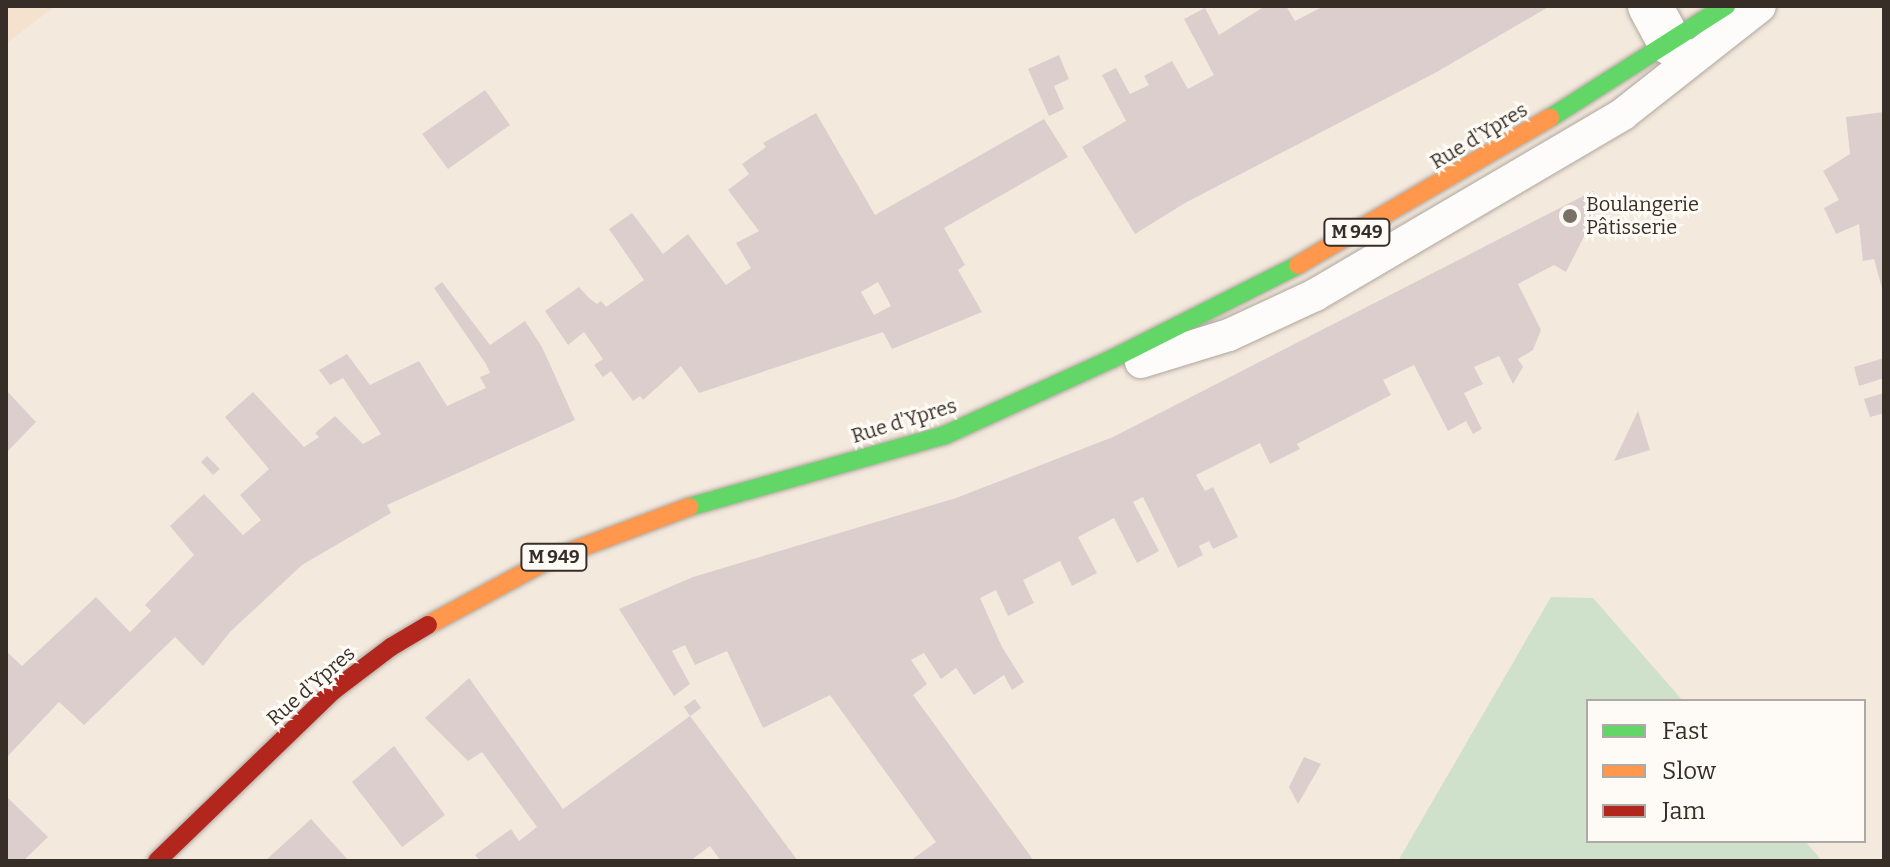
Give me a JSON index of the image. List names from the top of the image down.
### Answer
{
  "streets": {
    "main road": ["Rue d'Ypres", "M 949"]
  },
  "places": ["Boulangerie Pâtisserie"],
  "legend": ["Fast", "Slow", "Jam"]
}
